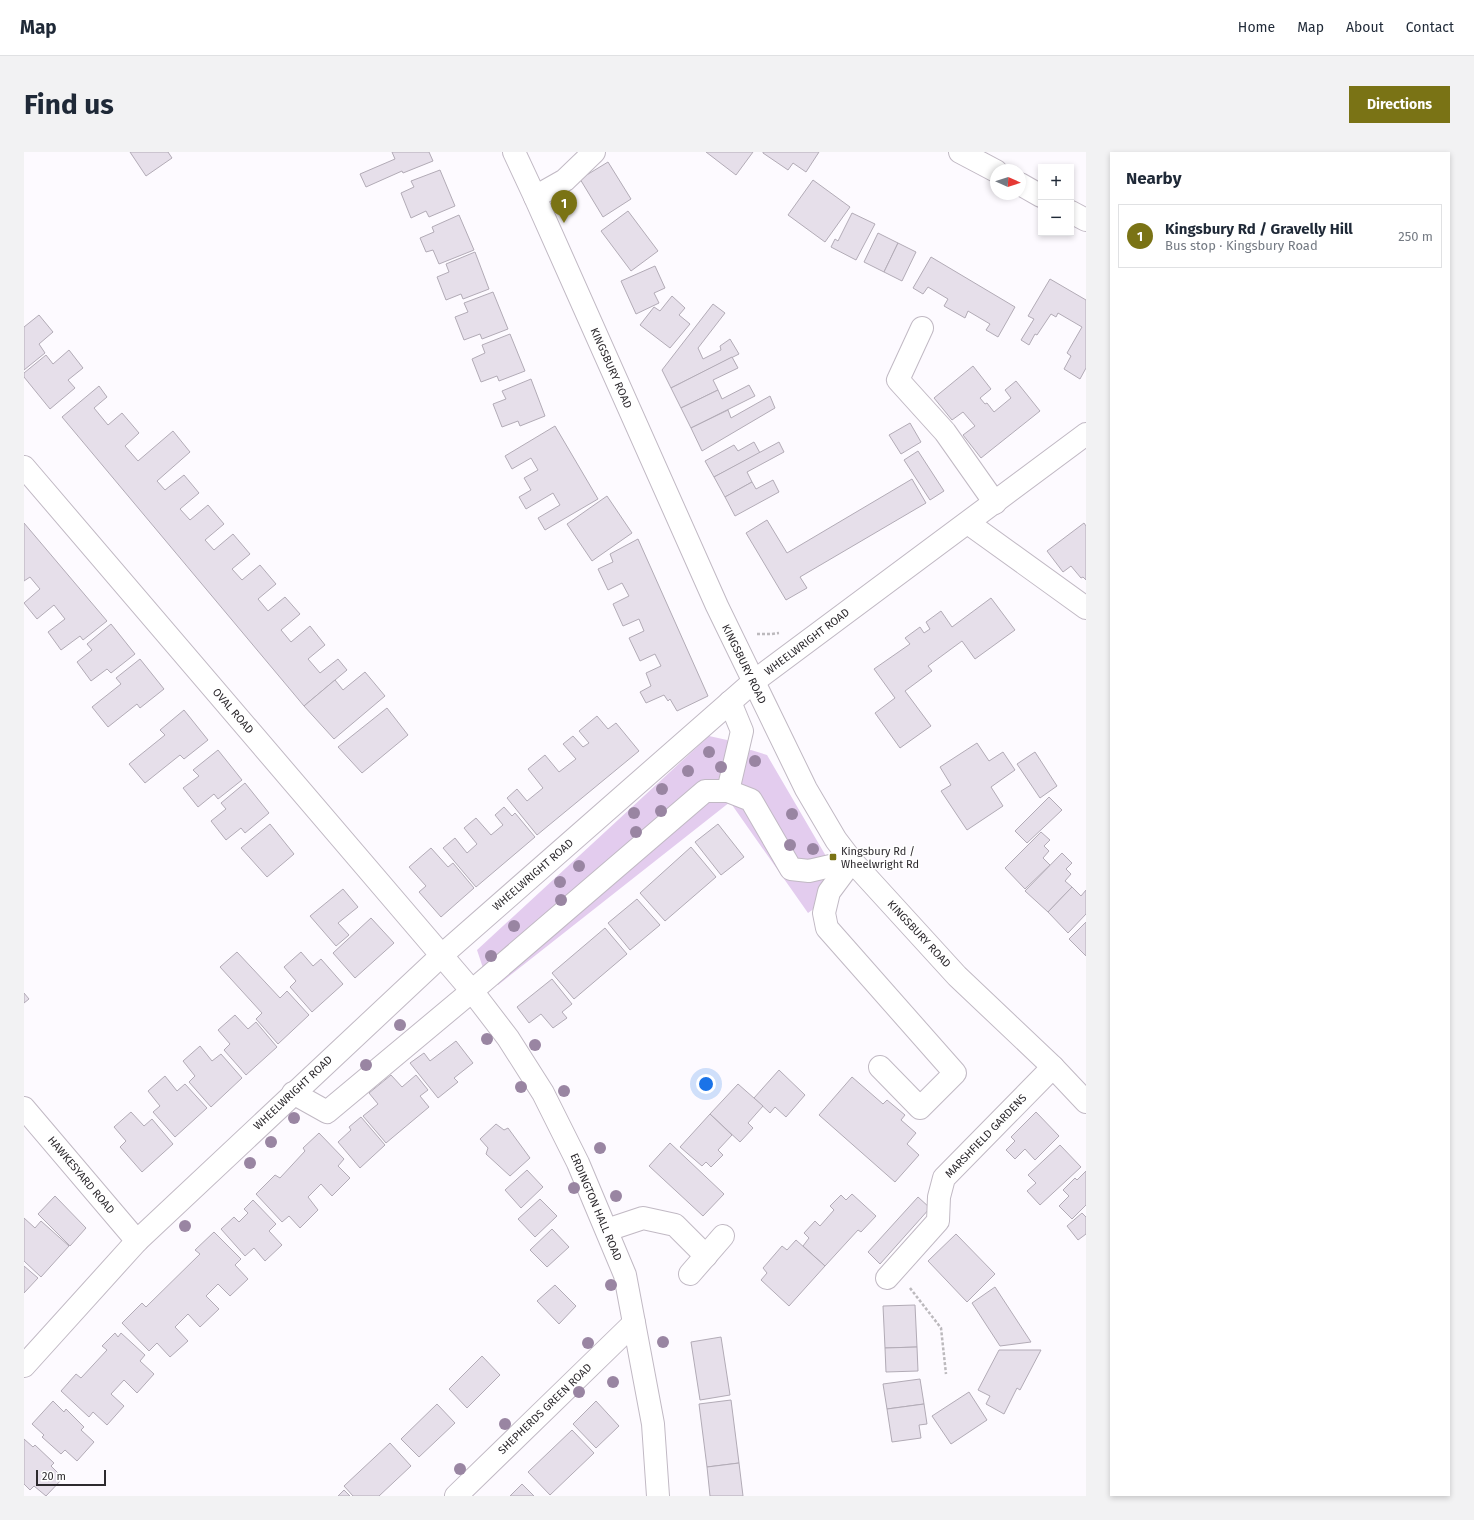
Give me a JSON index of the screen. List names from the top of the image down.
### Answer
{
  "streets": {
    "street": [
      "KINGSBURY ROAD",
      "WHEELWRIGHT ROAD",
      "OVAL ROAD",
      "MARSHFIELD GARDENS",
      "HAWKESYARD ROAD",
      "ERDINGTON HALL ROAD",
      "SHEPHERDS GREEN ROAD"
    ]
  },
  "crossings": [
    ["KINGSBURY ROAD", "WHEELWRIGHT ROAD"],
    ["KINGSBURY ROAD", "MARSHFIELD GARDENS"],
    ["WHEELWRIGHT ROAD", "OVAL ROAD"],
    ["WHEELWRIGHT ROAD", "HAWKESYARD ROAD"],
    ["WHEELWRIGHT ROAD", "ERDINGTON HALL ROAD"],
    ["OVAL ROAD", "ERDINGTON HALL ROAD"],
    ["ERDINGTON HALL ROAD", "SHEPHERDS GREEN ROAD"]
  ],
  "places": {
    "transit": ["Kingsbury Rd / Wheelwright Rd"]
  },
  "scale_bar": "20 m",
  "north": "right",
  "page": {
    "header": "Map",
    "nav": [
      "Home",
      "Map",
      "About",
      "Contact"
    ],
    "buttons": "Directions",
    "title": "Find us",
    "heading": "Nearby",
    "map_buttons": ["+", "−"],
    "pins": "1",
    "list": [
      {
        "mark": "1",
        "name": "Kingsbury Rd / Gravelly Hill",
        "note": "Bus stop · Kingsbury Road",
        "value": "250 m"
      }
    ],
    "scale": "20 m"
  }
}
